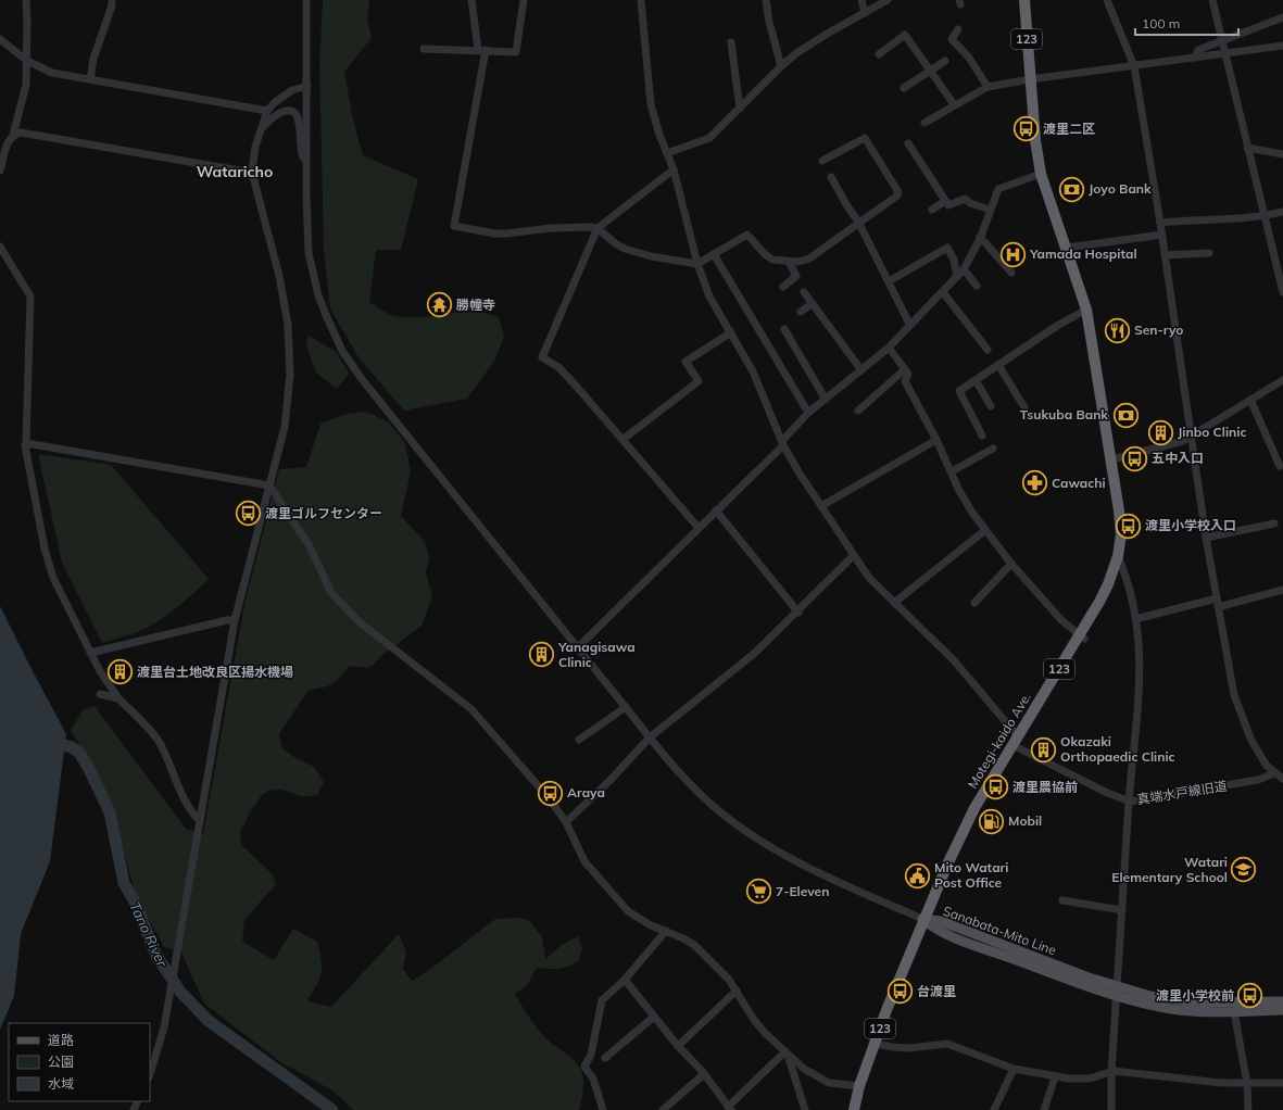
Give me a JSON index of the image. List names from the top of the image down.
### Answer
{
  "streets": {
    "highway": ["123", "Motegi-kaido Ave."],
    "main road": ["Sanabata-Mito Line"],
    "street": ["真端水戸線旧道"]
  },
  "crossings": [
    ["Motegi-kaido Ave.", "真端水戸線旧道"],
    ["Motegi-kaido Ave.", "Sanabata-Mito Line"]
  ],
  "districts": ["Wataricho"],
  "water": ["Tano River"],
  "places": {
    "bus stop": [
      "渡里二区",
      "五中入口",
      "渡里ゴルフセンター",
      "渡里小学校入口",
      "渡里農協前",
      "Araya",
      "台渡里",
      "渡里小学校前"
    ],
    "bank": ["Joyo Bank", "Tsukuba Bank"],
    "hospital": ["Yamada Hospital"],
    "temple": ["勝幢寺"],
    "restaurant": ["Sen-ryo"],
    "building": [
      "Jinbo Clinic",
      "Yanagisawa Clinic",
      "渡里台土地改良区揚水機場",
      "Okazaki Orthopaedic Clinic"
    ],
    "pharmacy": ["Cawachi"],
    "fuel station": ["Mobil"],
    "school or university": ["Watari Elementary School"],
    "public building": ["Mito Watari Post Office"],
    "supermarket": ["7-Eleven"]
  },
  "legend": ["道路", "公園", "水域"],
  "scale_bar": "100 m"
}
